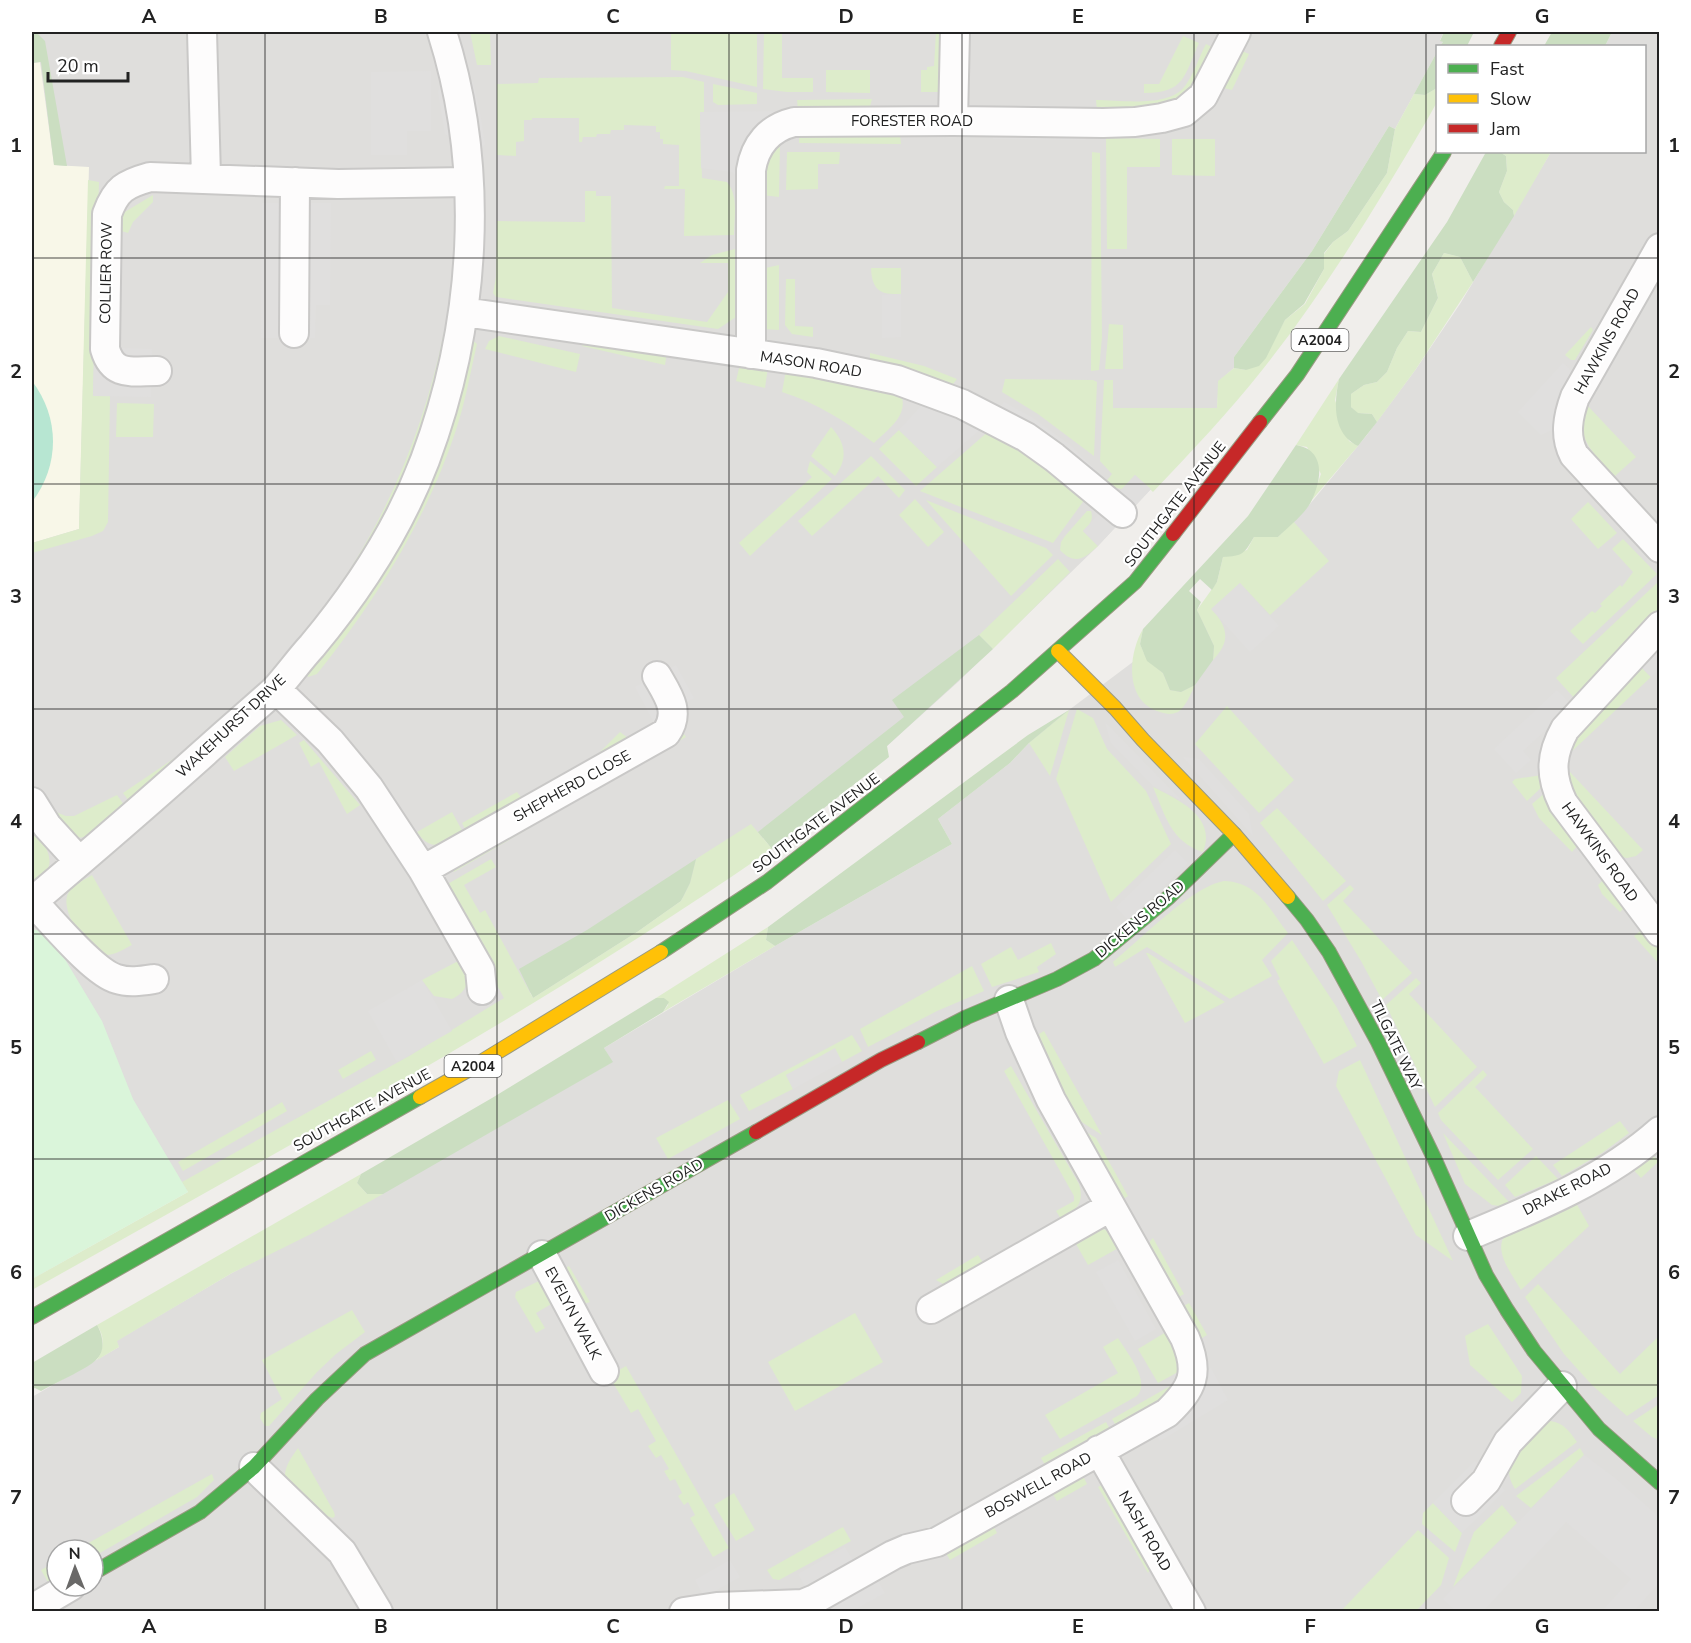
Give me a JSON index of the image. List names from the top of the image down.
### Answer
{
  "streets": {
    "street": [
      "FORESTER ROAD",
      "COLLIER ROW",
      "A2004",
      "HAWKINS ROAD",
      "MASON ROAD",
      "SOUTHGATE AVENUE",
      "WAKEHURST DRIVE",
      "SHEPHERD CLOSE",
      "DICKENS ROAD",
      "TILGATE WAY",
      "DRAKE ROAD",
      "EVELYN WALK",
      "BOSWELL ROAD",
      "NASH ROAD"
    ]
  },
  "crossings": [
    ["FORESTER ROAD", "MASON ROAD"],
    ["COLLIER ROW", "WAKEHURST DRIVE"],
    ["MASON ROAD", "WAKEHURST DRIVE"],
    ["SOUTHGATE AVENUE", "TILGATE WAY"],
    ["DICKENS ROAD", "TILGATE WAY"],
    ["DICKENS ROAD", "EVELYN WALK"],
    ["DICKENS ROAD", "BOSWELL ROAD"],
    ["TILGATE WAY", "DRAKE ROAD"],
    ["BOSWELL ROAD", "NASH ROAD"]
  ],
  "legend": ["Fast", "Slow", "Jam"],
  "scale_bar": "20 m",
  "north": "top",
  "grid": {
    "columns": [
      "A",
      "B",
      "C",
      "D",
      "E",
      "F",
      "G"
    ],
    "rows": [
      "1",
      "2",
      "3",
      "4",
      "5",
      "6",
      "7"
    ]
  }
}
